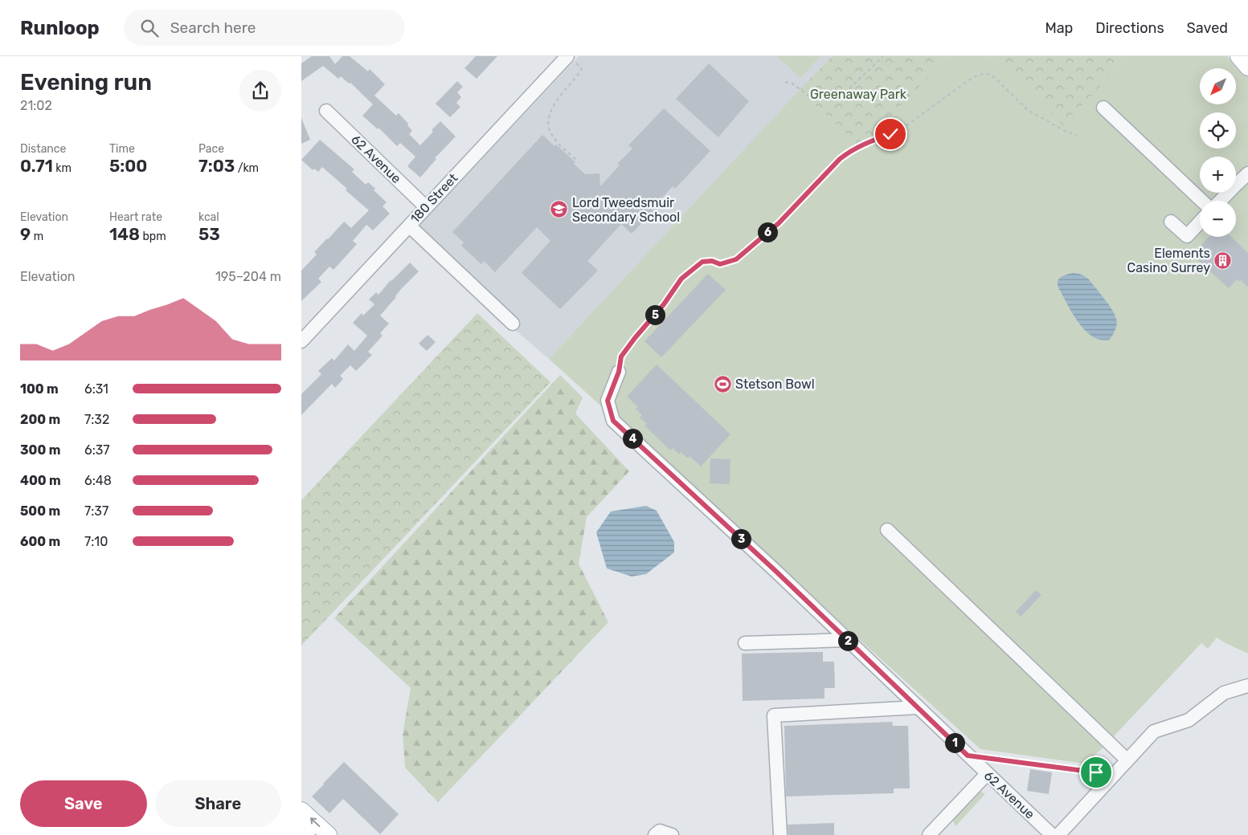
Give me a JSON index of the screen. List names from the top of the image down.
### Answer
{
  "streets": {
    "street": ["62 Avenue", "180 Street"]
  },
  "crossings": [
    ["62 Avenue", "180 Street"]
  ],
  "parks": ["Greenaway Park"],
  "places": {
    "school or university": ["Lord Tweedsmuir Secondary School"],
    "building": ["Elements Casino Surrey"],
    "sports": ["Stetson Bowl"]
  },
  "north": "bottom left",
  "page": {
    "header": "Runloop",
    "search": "Search here",
    "nav": ["Map", "Directions", "Saved"],
    "heading": ["Evening run", "21:02"],
    "map_buttons": ["+", "−"],
    "stats": [
      ["Distance", "0.71 km"],
      ["Time", "5:00"],
      ["Pace", "7:03 /km"],
      ["Elevation", "9 m"],
      ["Heart rate", "148 bpm"],
      ["kcal", "53"]
    ],
    "pins": [
      "6",
      "5",
      "4",
      "3",
      "2",
      "1"
    ],
    "chart": ["Elevation", "195–204 m"],
    "list": [
      {
        "name": "100 m",
        "note": "6:31"
      },
      {
        "name": "200 m",
        "note": "7:32"
      },
      {
        "name": "300 m",
        "note": "6:37"
      },
      {
        "name": "400 m",
        "note": "6:48"
      },
      {
        "name": "500 m",
        "note": "7:37"
      },
      {
        "name": "600 m",
        "note": "7:10"
      }
    ],
    "buttons": ["Save", "Share"]
  }
}
